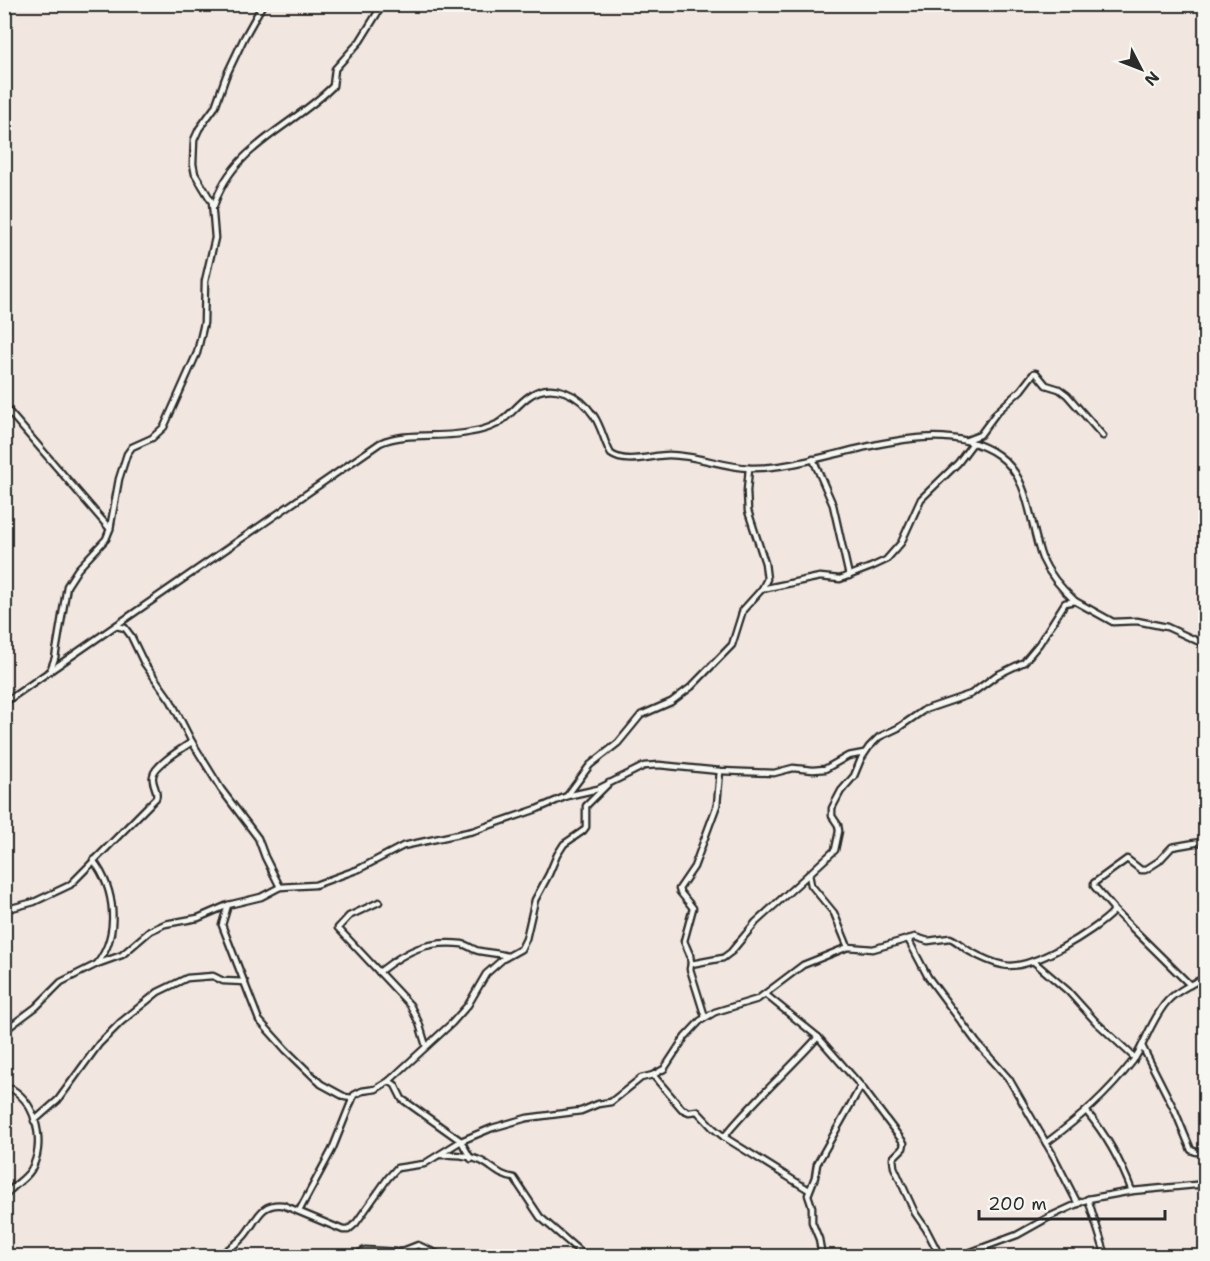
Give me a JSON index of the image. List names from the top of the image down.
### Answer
{
  "scale_bar": "200 m",
  "north": "bottom right"
}
